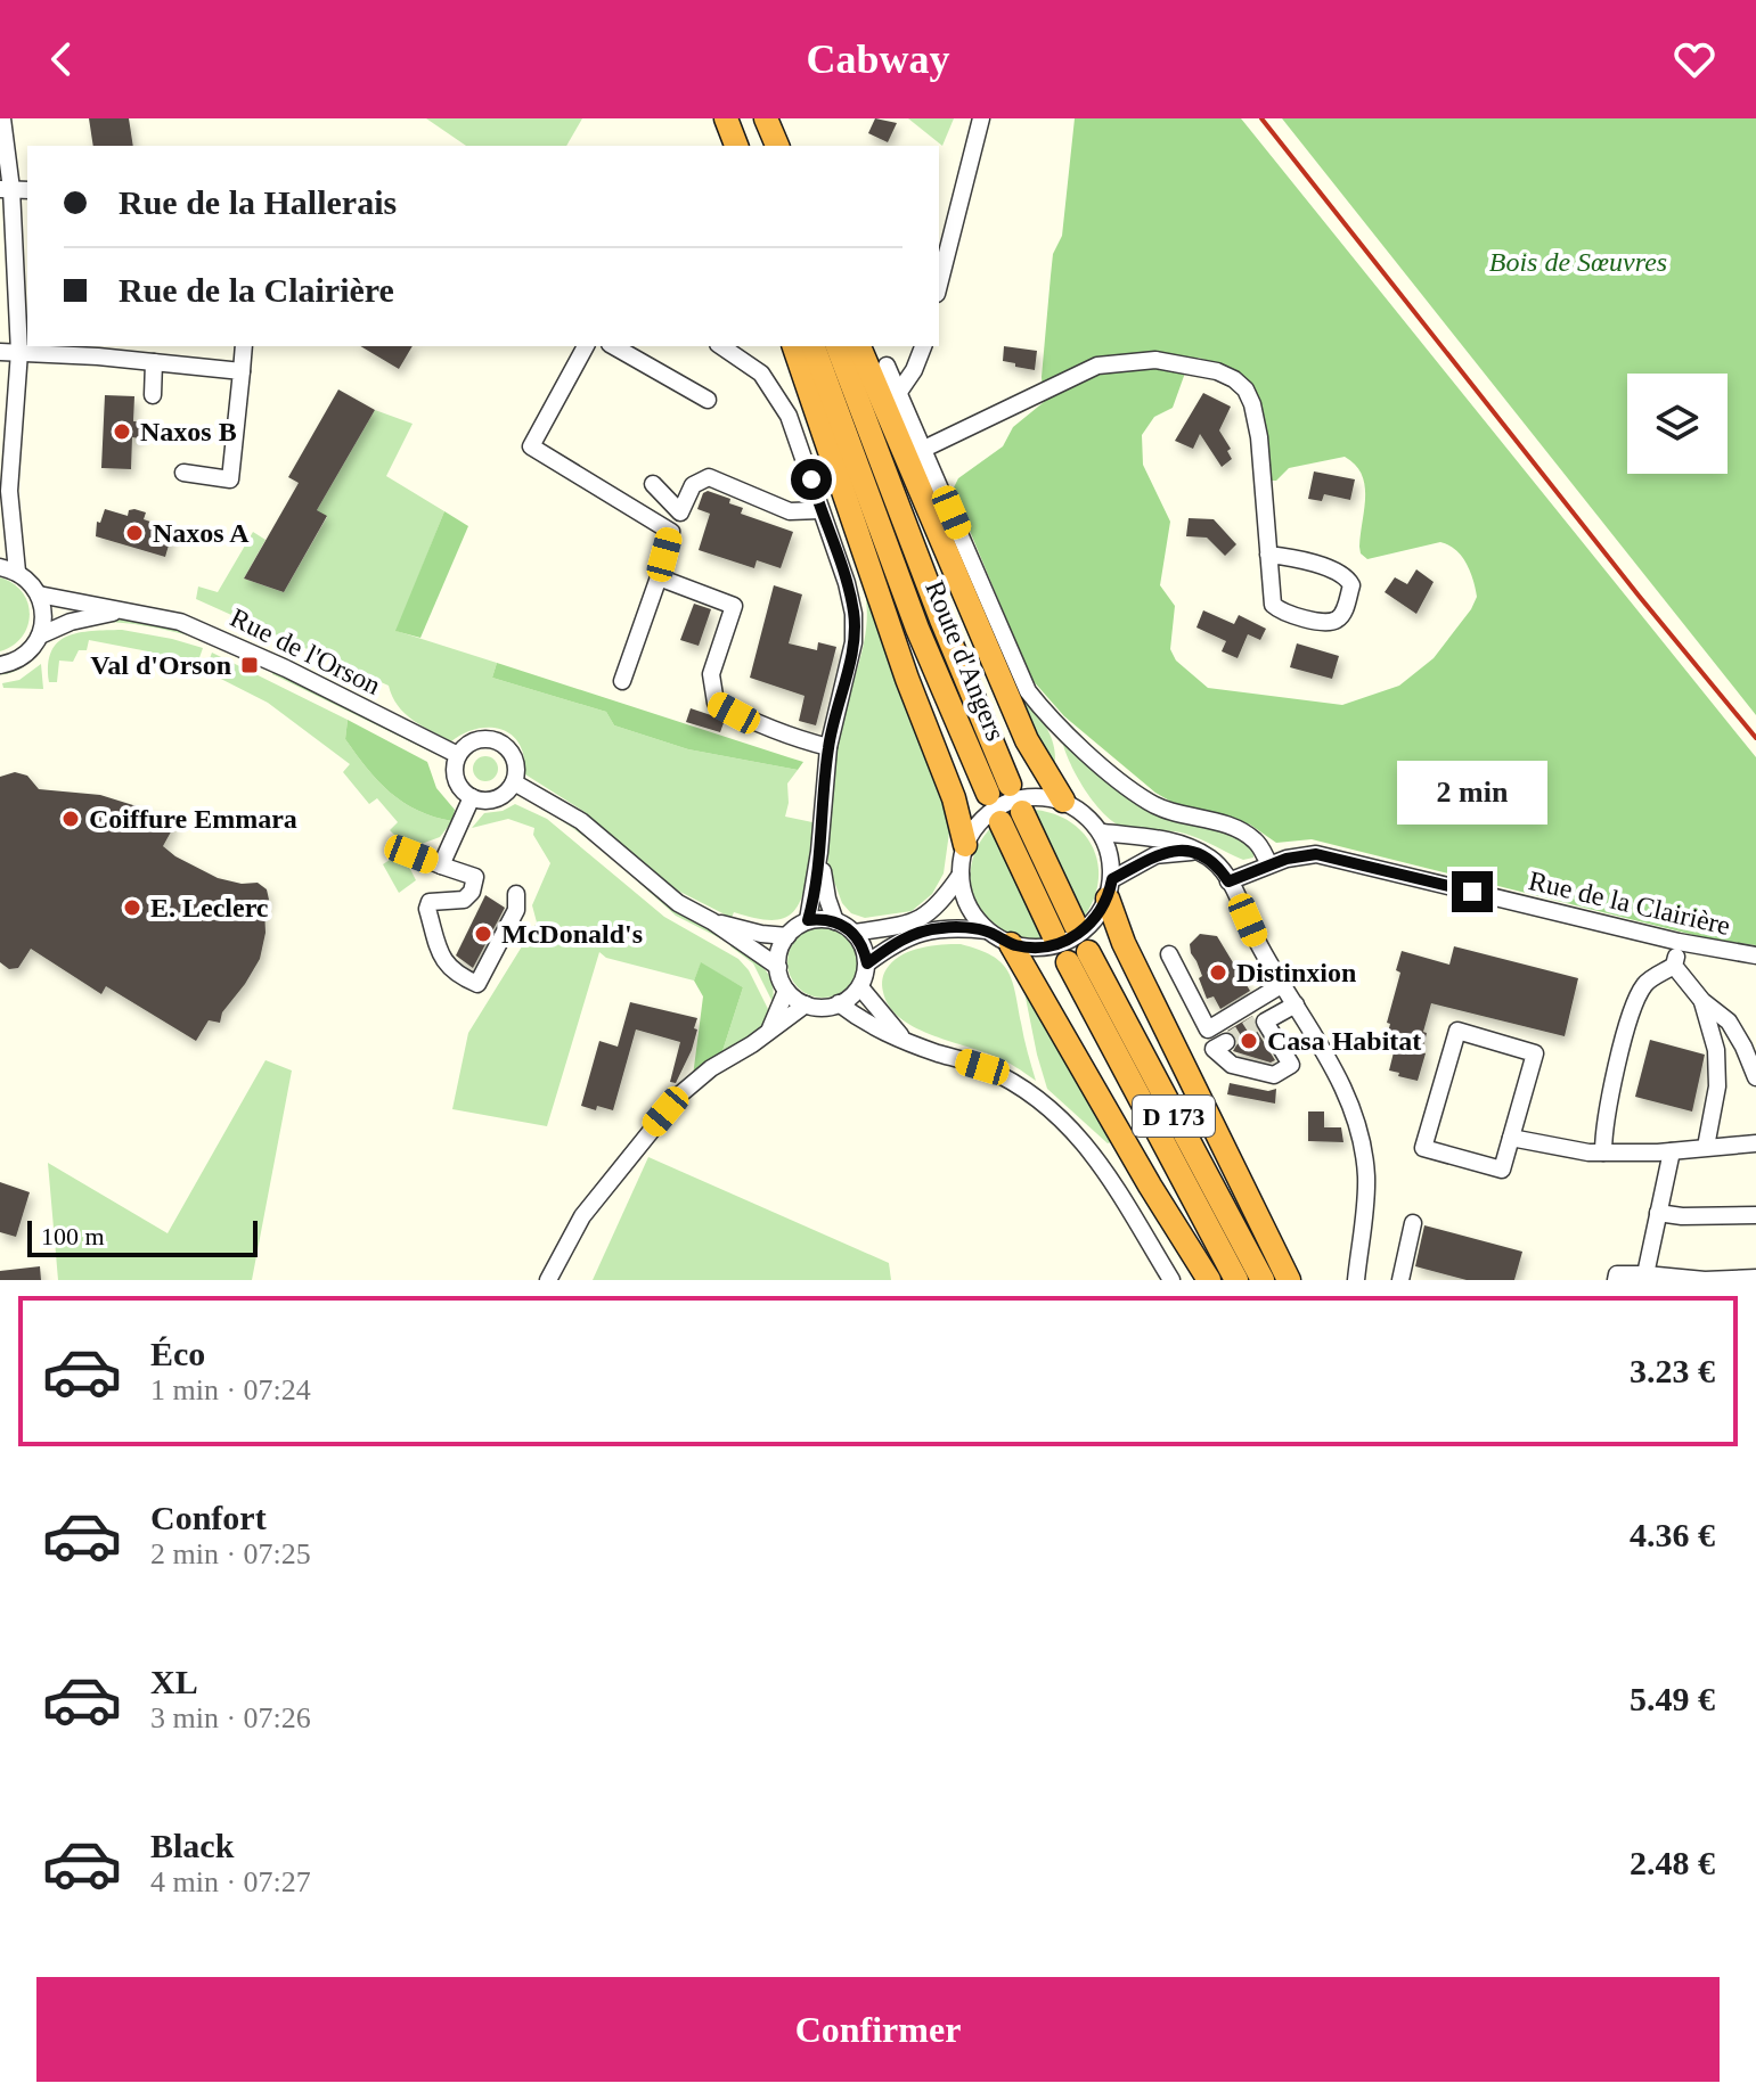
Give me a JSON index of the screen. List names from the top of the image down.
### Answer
{
  "streets": {
    "highway": ["Route d'Angers", "D 173"],
    "street": ["Rue de l'Orson", "Rue de la Clairière"]
  },
  "parks": ["Bois de Sœuvres"],
  "places": {
    "other": [
      "Naxos B",
      "Naxos A",
      "Coiffure Emmara",
      "E. Leclerc",
      "McDonald's",
      "Distinxion",
      "Casa Habitat"
    ],
    "transit": ["Val d'Orson"]
  },
  "scale_bar": "100 m",
  "page": {
    "header": "Cabway",
    "banner": ["Rue de la Hallerais", "Rue de la Clairière"],
    "bubble": "2 min",
    "scale": "100 m",
    "list": [
      {
        "name": "Éco",
        "note": "1 min · 07:24",
        "value": "3.23 €"
      },
      {
        "name": "Confort",
        "note": "2 min · 07:25",
        "value": "4.36 €"
      },
      {
        "name": "XL",
        "note": "3 min · 07:26",
        "value": "5.49 €"
      },
      {
        "name": "Black",
        "note": "4 min · 07:27",
        "value": "2.48 €"
      }
    ],
    "buttons": "Confirmer"
  }
}
